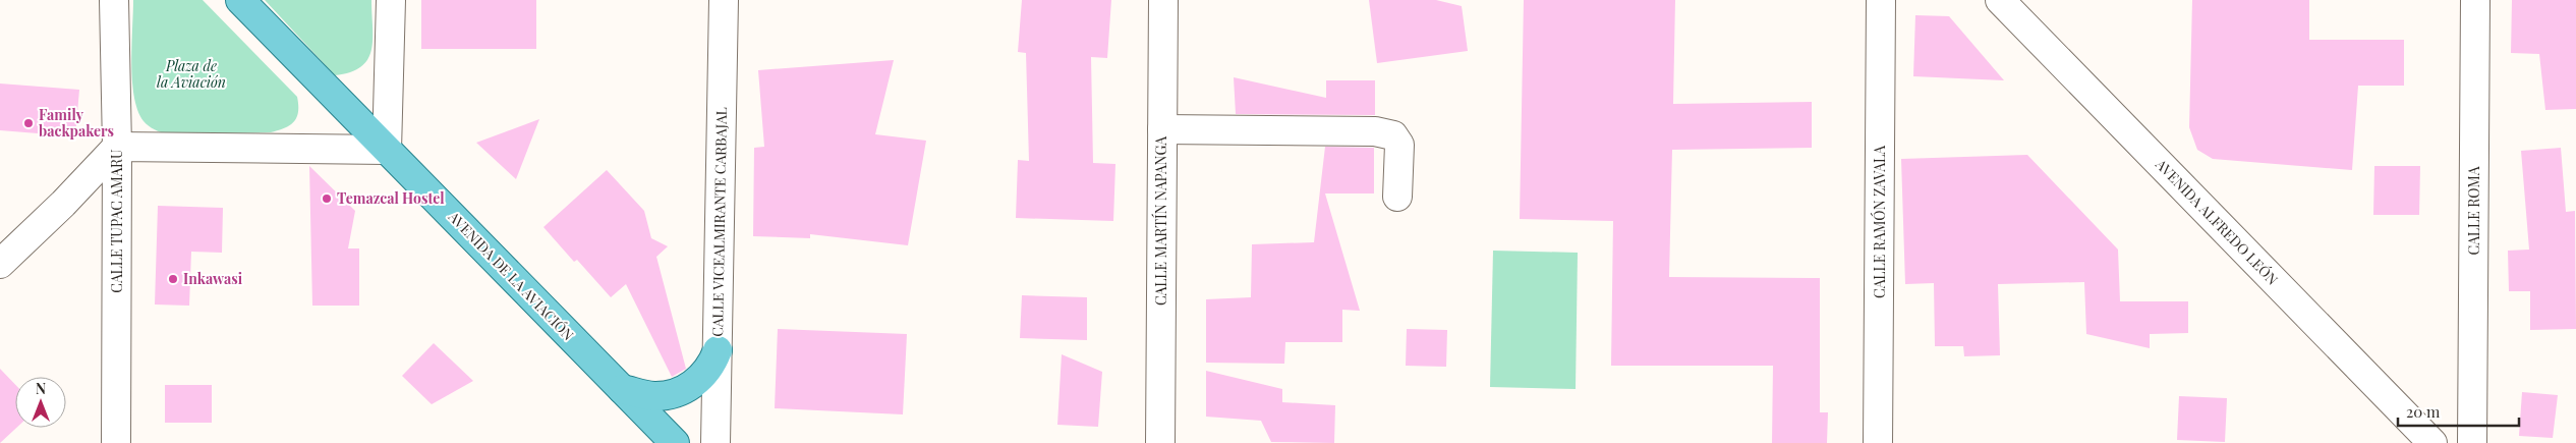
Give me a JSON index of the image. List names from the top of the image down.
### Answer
{
  "streets": {
    "main road": ["AVENIDA DE LA AVIACIÓN"],
    "street": [
      "CALLE ROMA",
      "CALLE TUPAC AMARU",
      "CALLE MARTÍN NAPANGA",
      "CALLE VICEALMIRANTE CARBAJAL",
      "CALLE RAMÓN ZAVALA",
      "AVENIDA ALFREDO LEÓN"
    ]
  },
  "parks": ["Plaza de la Aviación"],
  "places": ["Family backpakers", "Temazcal Hostel", "Inkawasi"],
  "scale_bar": "20 m",
  "north": "top"
}
